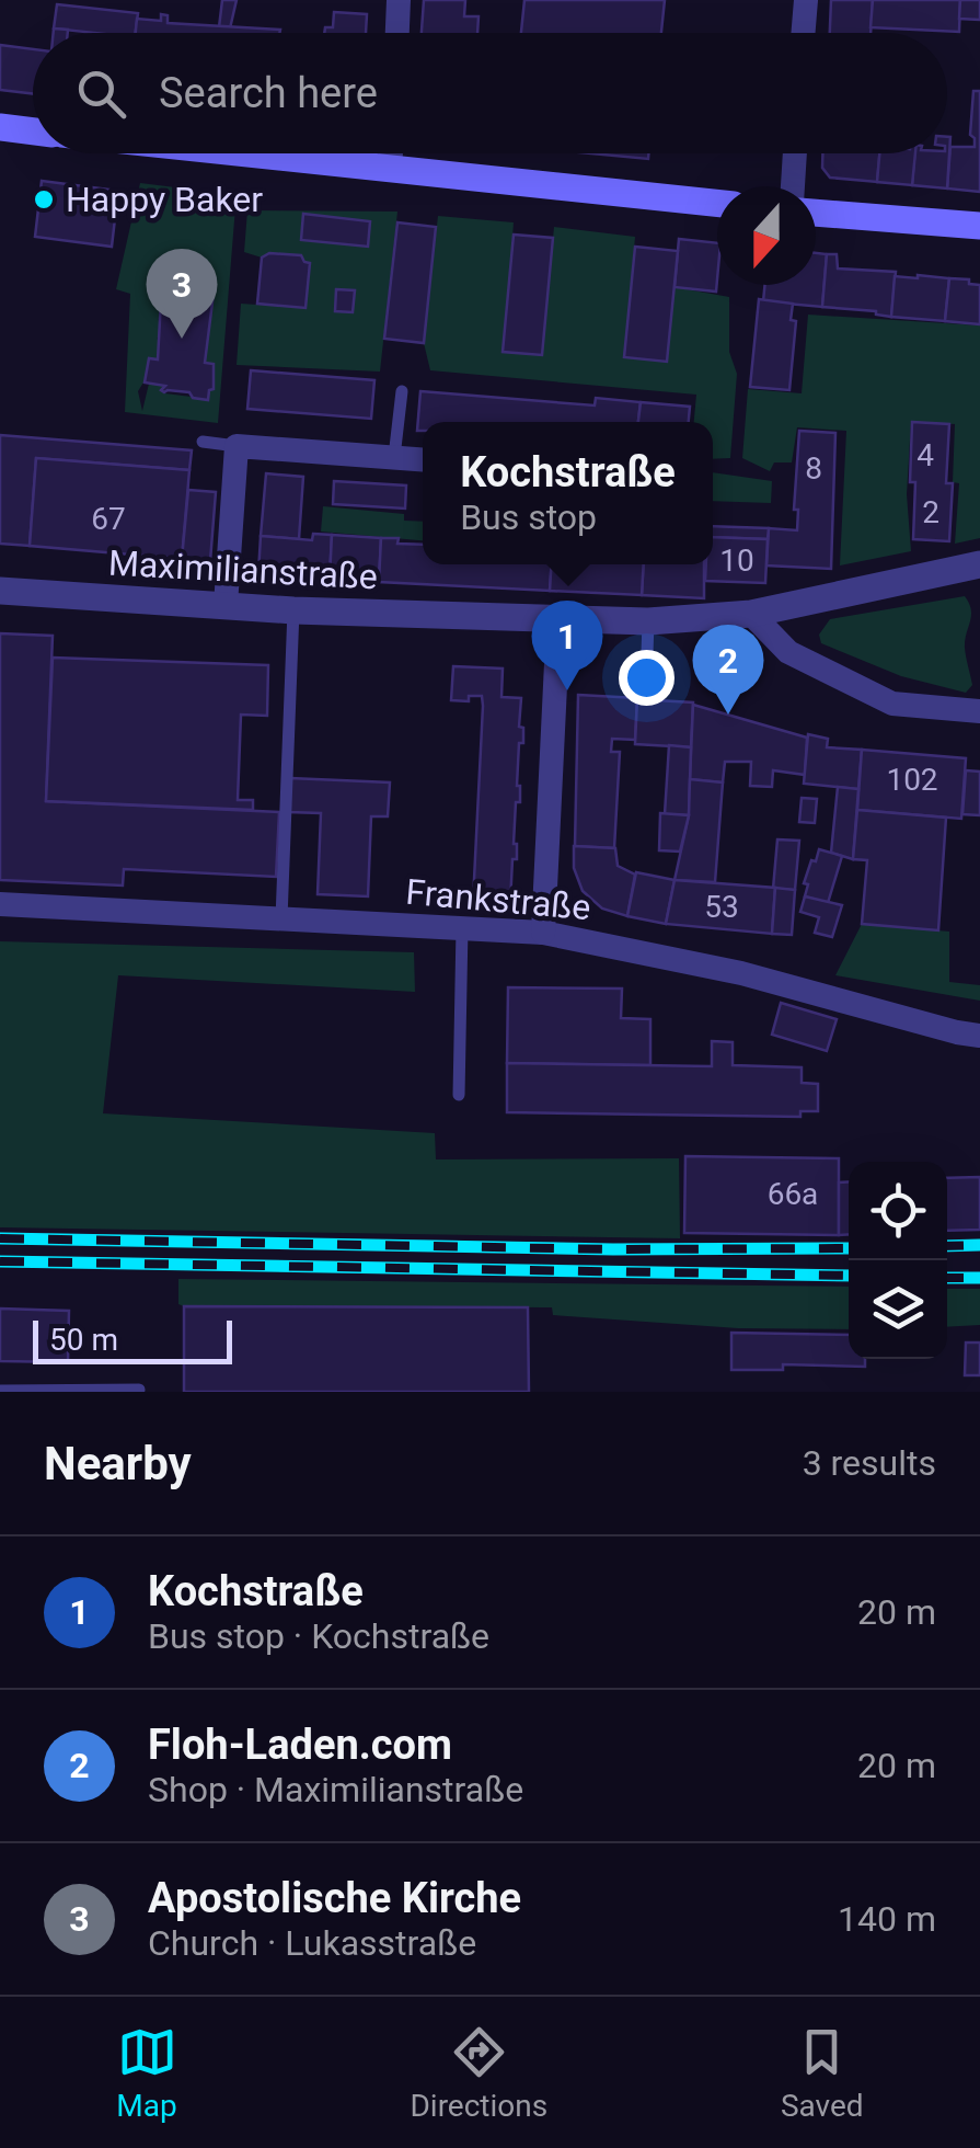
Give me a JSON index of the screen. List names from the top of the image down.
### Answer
{
  "streets": {
    "street": ["Maximilianstraße", "Frankstraße"]
  },
  "places": ["Happy Baker"],
  "house_numbers": [
    "4",
    "8",
    "2",
    "67",
    "10",
    "102",
    "53",
    "66a"
  ],
  "scale_bar": "50 m",
  "north": "bottom",
  "page": {
    "search": "Search here",
    "pins": ["3", "1", "2"],
    "popup": ["Kochstraße", "Bus stop"],
    "scale": "50 m",
    "heading": ["Nearby", "3 results"],
    "list": [
      {
        "mark": "1",
        "name": "Kochstraße",
        "note": "Bus stop · Kochstraße",
        "value": "20 m"
      },
      {
        "mark": "2",
        "name": "Floh-Laden.com",
        "note": "Shop · Maximilianstraße",
        "value": "20 m"
      },
      {
        "mark": "3",
        "name": "Apostolische Kirche",
        "note": "Church · Lukasstraße",
        "value": "140 m"
      }
    ],
    "nav": ["Map", "Directions", "Saved"]
  }
}
